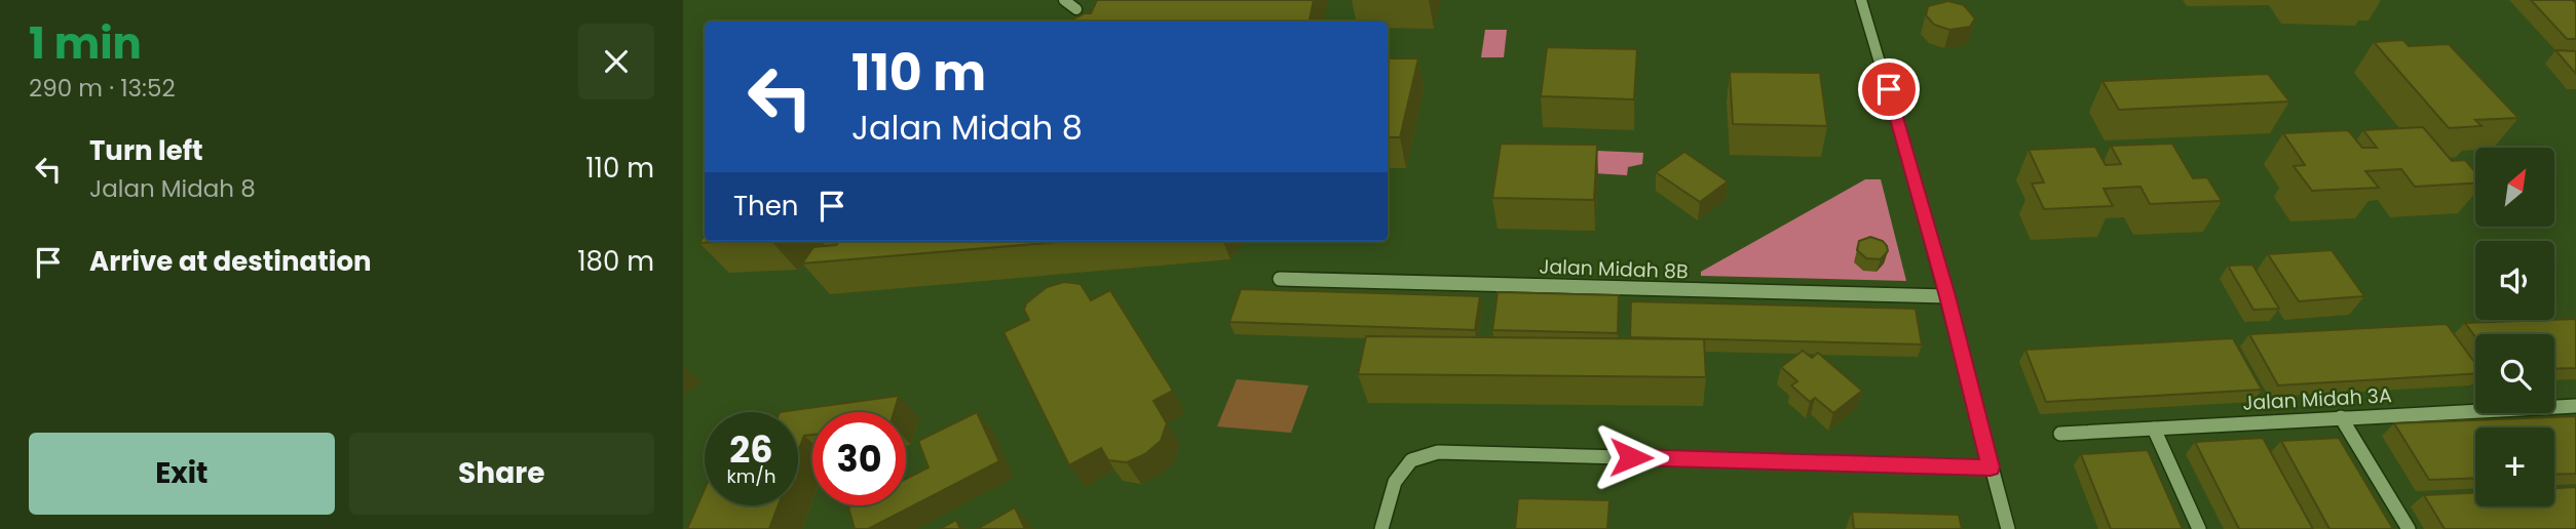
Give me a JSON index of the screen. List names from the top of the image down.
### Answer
{
  "streets": {
    "street": ["Jalan Midah 8B", "Jalan Midah 3A"]
  },
  "north": "top right",
  "page": {
    "heading": ["1 min", "290 m · 13:52"],
    "turn": ["110 m", "Jalan Midah 8"],
    "list": [
      {
        "name": "Turn left",
        "note": "Jalan Midah 8",
        "value": "110 m"
      },
      {
        "name": "Arrive at destination",
        "value": "180 m"
      }
    ],
    "map_buttons": "+",
    "then": "Then",
    "speed": "26 km/h",
    "limit": "30",
    "buttons": ["Exit", "Share"]
  }
}
